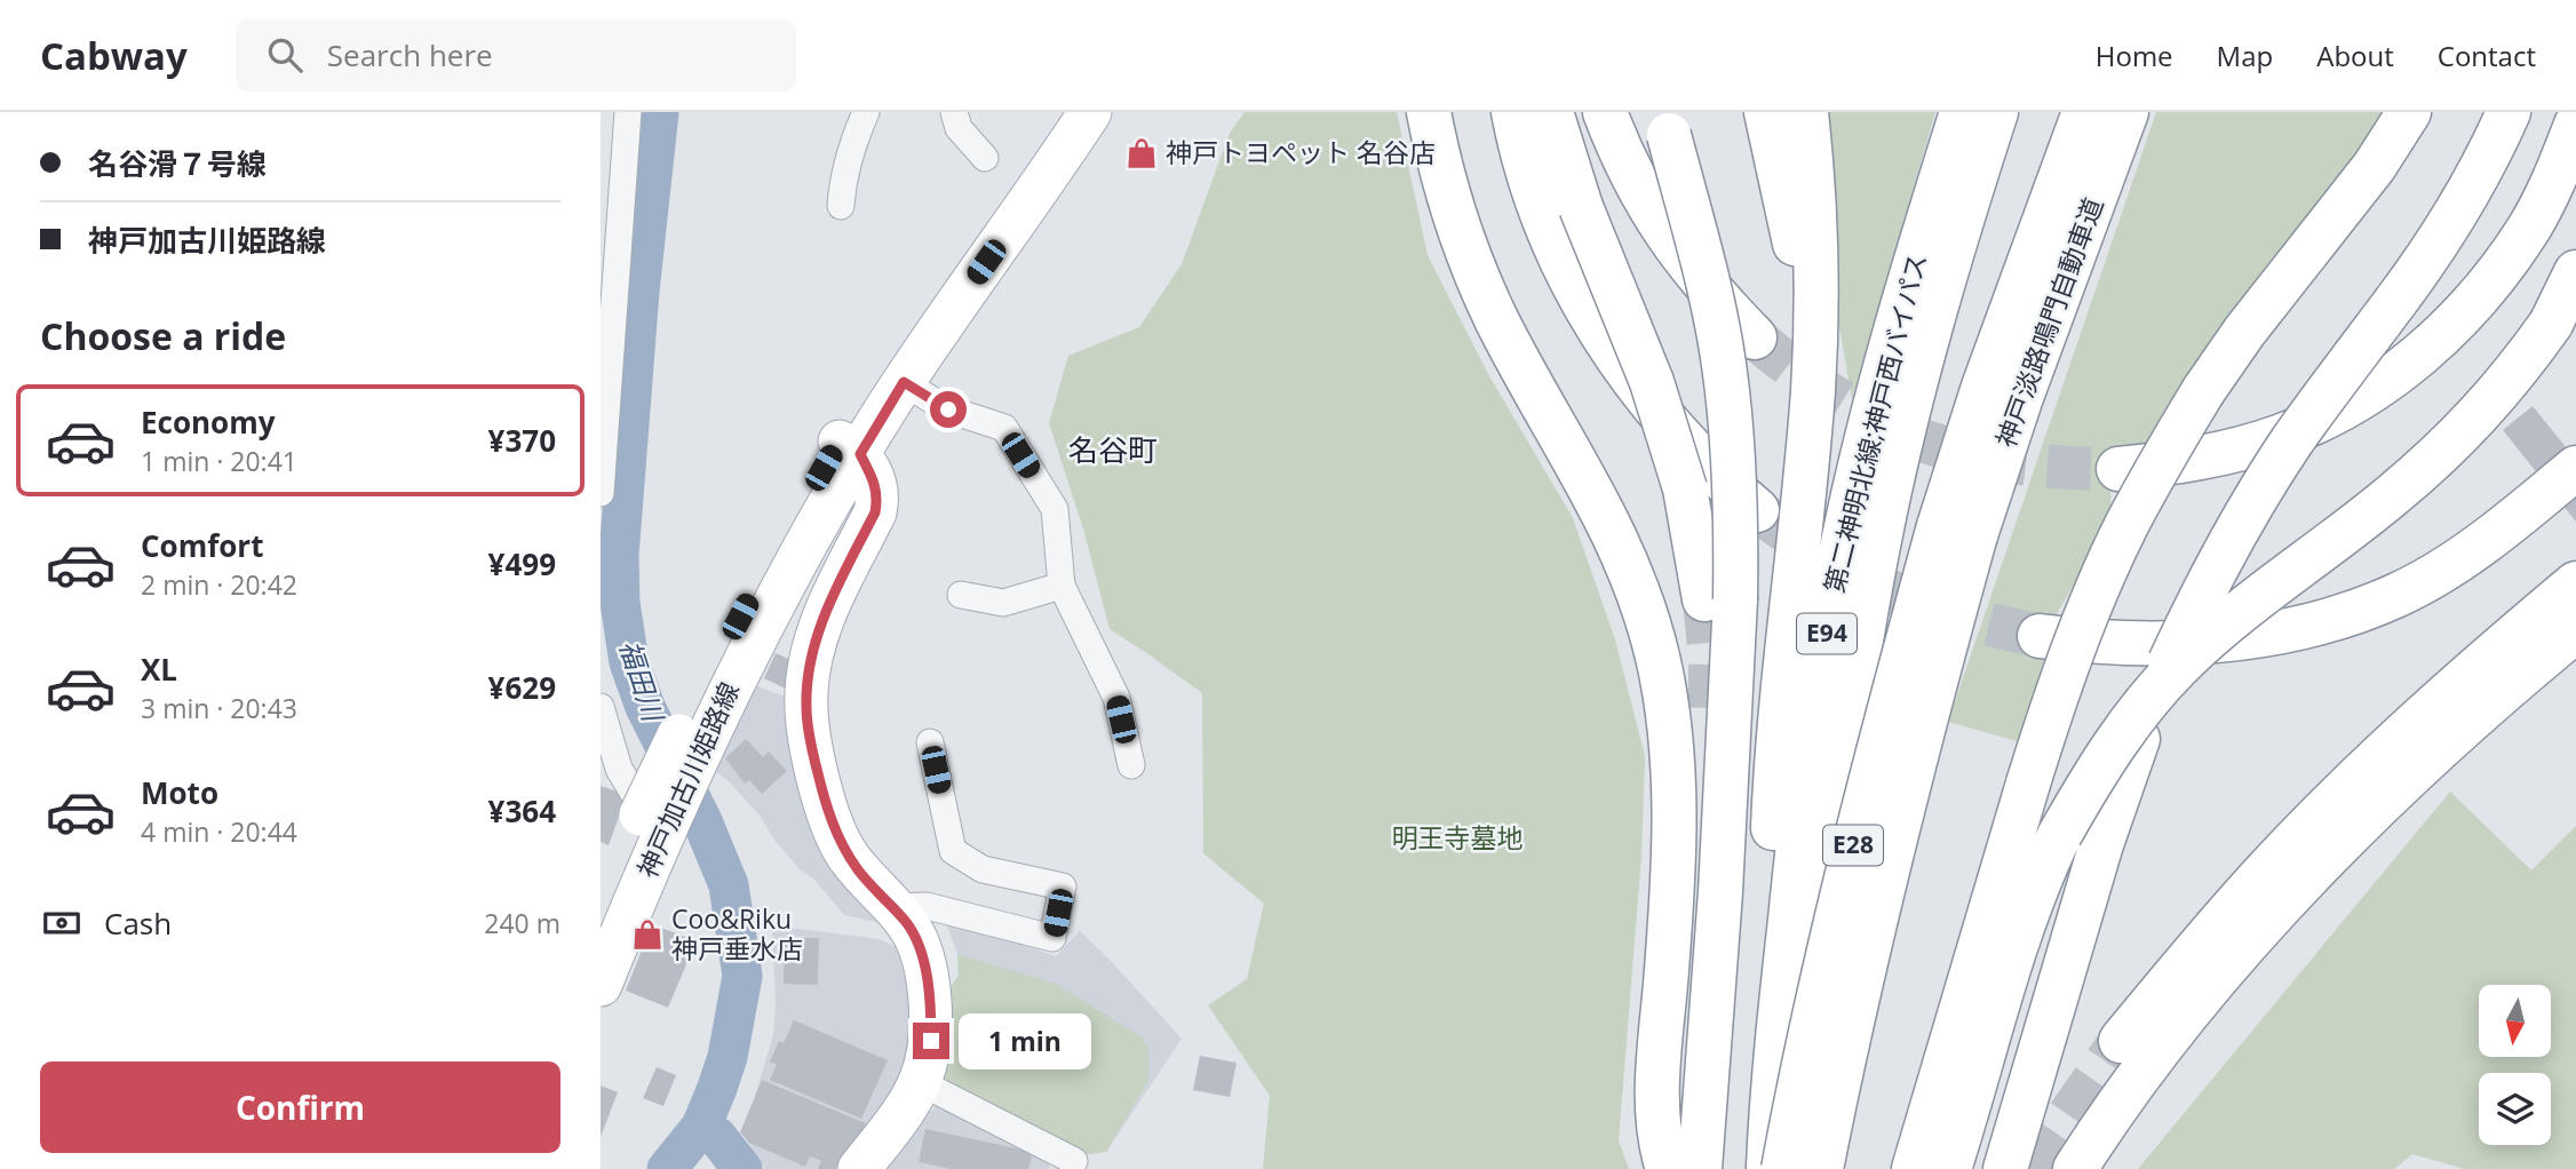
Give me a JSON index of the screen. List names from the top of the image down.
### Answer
{
  "streets": {
    "highway": [
      "神戸淡路鳴門自動車道",
      "第二神明北線;神戸西バイパス",
      "E94",
      "E28"
    ],
    "main road": ["神戸加古川姫路線"]
  },
  "crossings": [
    ["神戸淡路鳴門自動車道", "E28"],
    ["第二神明北線;神戸西バイパス", "E28"]
  ],
  "districts": ["名谷町"],
  "water": ["福田川"],
  "parks": ["明王寺墓地"],
  "places": {
    "shop": ["神戸トヨペット 名谷店", "Coo&Riku 神戸垂水店"]
  },
  "north": "bottom",
  "page": {
    "header": "Cabway",
    "search": "Search here",
    "nav": [
      "Home",
      "Map",
      "About",
      "Contact"
    ],
    "banner": ["名谷滑７号線", "神戸加古川姫路線"],
    "heading": "Choose a ride",
    "list": [
      {
        "name": "Economy",
        "note": "1 min · 20:41",
        "value": "¥370"
      },
      {
        "name": "Comfort",
        "note": "2 min · 20:42",
        "value": "¥499"
      },
      {
        "name": "XL",
        "note": "3 min · 20:43",
        "value": "¥629"
      },
      {
        "name": "Moto",
        "note": "4 min · 20:44",
        "value": "¥364"
      }
    ],
    "pay": ["Cash", "240 m"],
    "bubble": "1 min",
    "buttons": "Confirm"
  }
}
